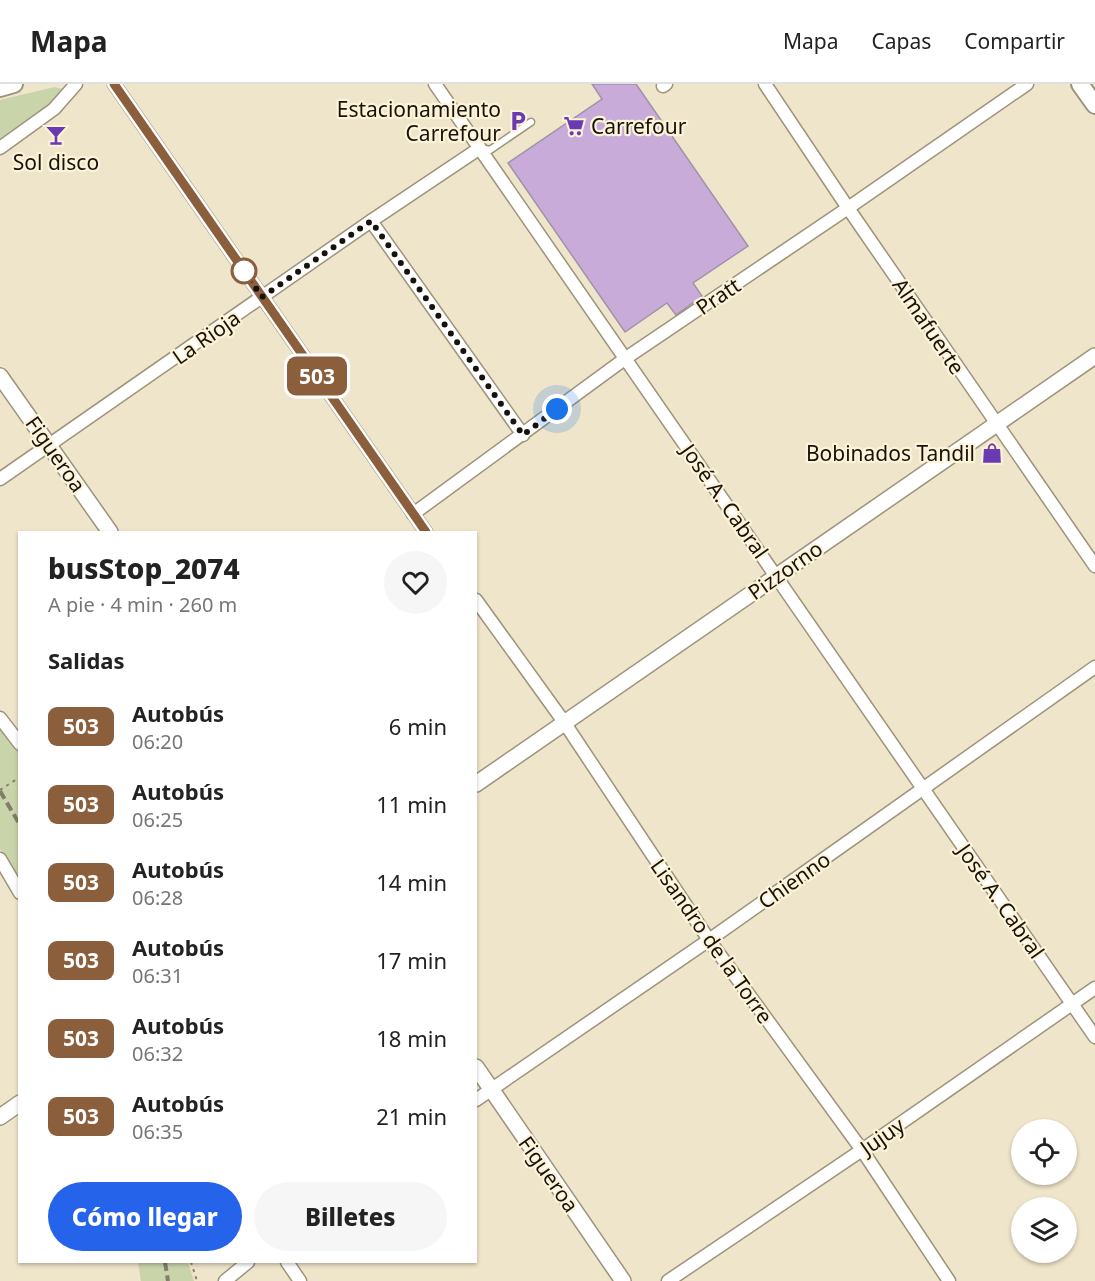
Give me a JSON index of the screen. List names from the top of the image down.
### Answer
{
  "streets": {
    "street": [
      "Pratt",
      "Almafuerte",
      "La Rioja",
      "Figueroa",
      "José A. Cabral",
      "Pizzorno",
      "Chienno",
      "Lisandro de la Torre",
      "Jujuy"
    ]
  },
  "crossings": [
    ["Pratt", "Almafuerte"],
    ["Pratt", "José A. Cabral"],
    ["Almafuerte", "Pizzorno"],
    ["La Rioja", "Figueroa"],
    ["La Rioja", "José A. Cabral"],
    ["Figueroa", "Chienno"],
    ["José A. Cabral", "Pizzorno"],
    ["José A. Cabral", "Chienno"],
    ["José A. Cabral", "Jujuy"],
    ["Pizzorno", "Lisandro de la Torre"],
    ["Chienno", "Lisandro de la Torre"],
    ["Lisandro de la Torre", "Jujuy"]
  ],
  "places": {
    "parking": ["Estacionamiento Carrefour"],
    "supermarket": ["Carrefour"],
    "bar": ["Sol disco"],
    "shop": ["Bobinados Tandil"]
  },
  "lines": ["bus line 503"],
  "page": {
    "header": "Mapa",
    "nav": ["Mapa", "Capas", "Compartir"],
    "on_map": "503",
    "heading": [
      ["busStop_2074", "A pie · 4 min · 260 m"],
      "Salidas"
    ],
    "list": [
      {
        "mark": "503",
        "name": "Autobús",
        "note": "06:20",
        "value": "6 min"
      },
      {
        "mark": "503",
        "name": "Autobús",
        "note": "06:25",
        "value": "11 min"
      },
      {
        "mark": "503",
        "name": "Autobús",
        "note": "06:28",
        "value": "14 min"
      },
      {
        "mark": "503",
        "name": "Autobús",
        "note": "06:31",
        "value": "17 min"
      },
      {
        "mark": "503",
        "name": "Autobús",
        "note": "06:32",
        "value": "18 min"
      },
      {
        "mark": "503",
        "name": "Autobús",
        "note": "06:35",
        "value": "21 min"
      }
    ],
    "buttons": ["Cómo llegar", "Billetes"]
  }
}
